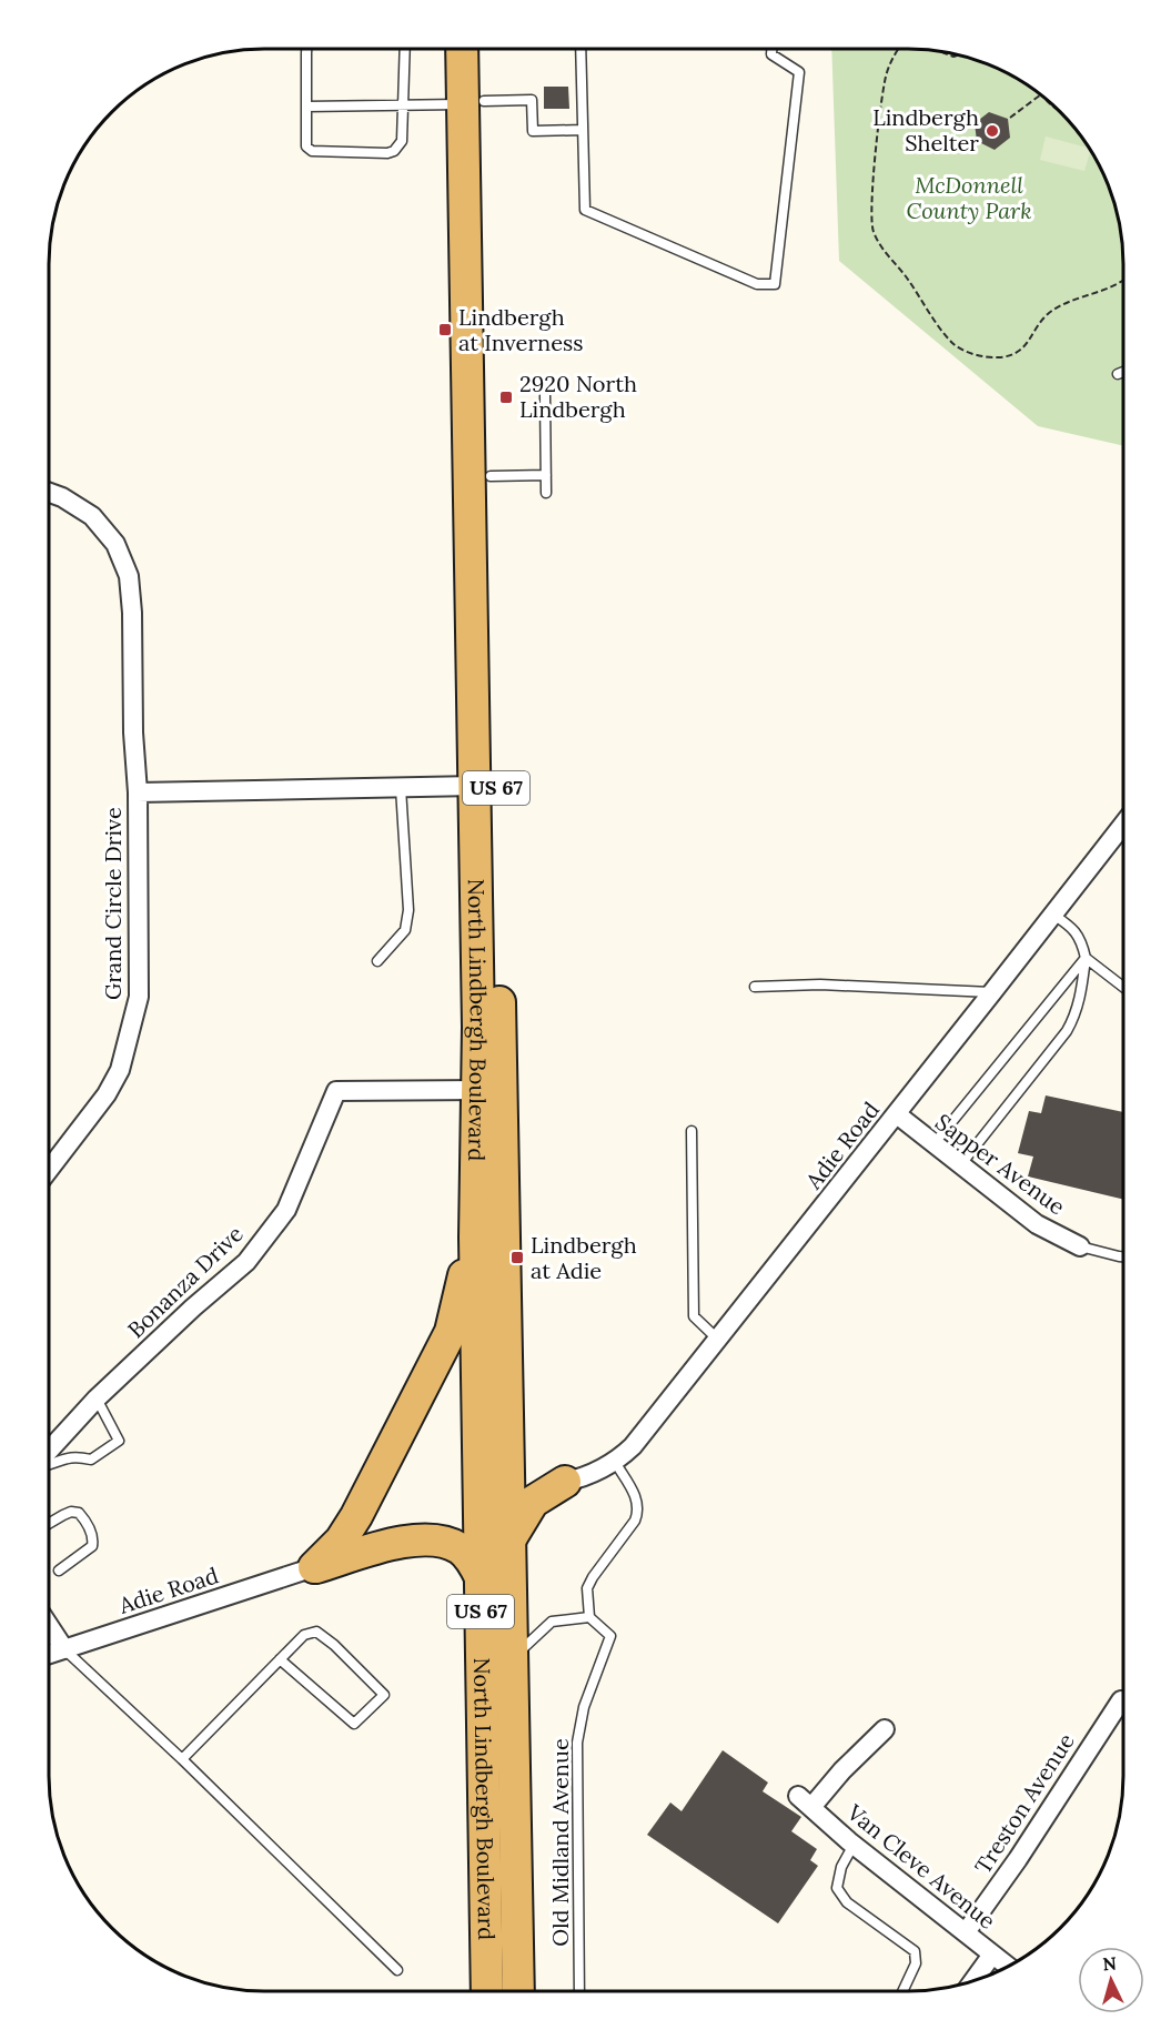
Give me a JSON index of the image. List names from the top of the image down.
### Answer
{
  "streets": {
    "highway": ["US 67", "North Lindbergh Boulevard"],
    "street": [
      "Grand Circle Drive",
      "Adie Road",
      "Sapper Avenue",
      "Bonanza Drive",
      "Treston Avenue",
      "Van Cleve Avenue"
    ],
    "lane": ["Old Midland Avenue"]
  },
  "crossings": [
    ["Grand Circle Drive", "North Lindbergh Boulevard"],
    ["North Lindbergh Boulevard", "Bonanza Drive"],
    ["Adie Road", "Sapper Avenue"],
    ["Treston Avenue", "Van Cleve Avenue"]
  ],
  "parks": ["McDonnell County Park"],
  "places": {
    "other": ["Lindbergh Shelter"],
    "transit": ["Lindbergh at Inverness", "2920 North Lindbergh", "Lindbergh at Adie"]
  },
  "north": "top"
}
